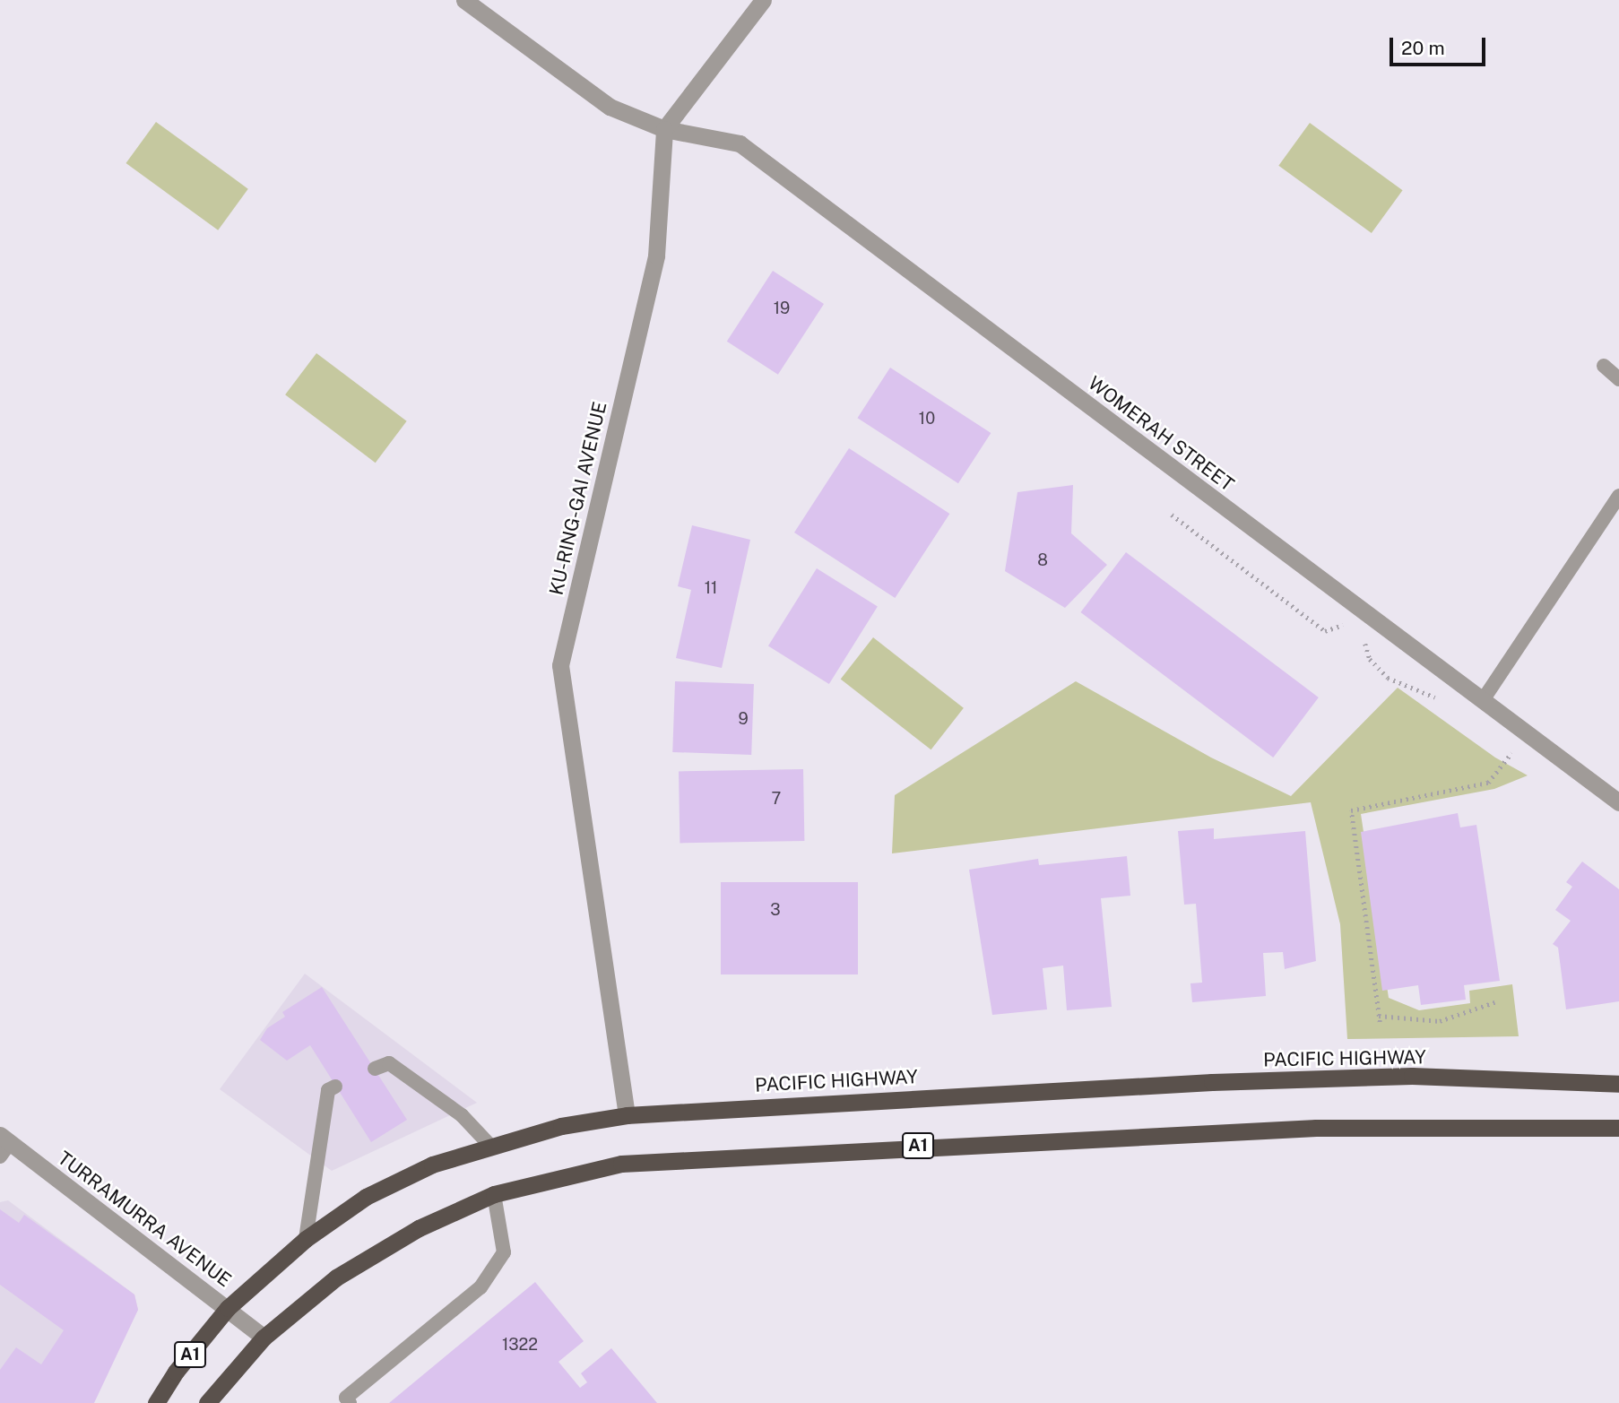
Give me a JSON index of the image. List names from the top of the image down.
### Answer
{
  "streets": {
    "highway": ["PACIFIC HIGHWAY", "A1"],
    "street": ["WOMERAH STREET", "KU-RING-GAI AVENUE", "TURRAMURRA AVENUE"]
  },
  "crossings": [
    ["WOMERAH STREET", "KU-RING-GAI AVENUE"],
    ["KU-RING-GAI AVENUE", "PACIFIC HIGHWAY"],
    ["PACIFIC HIGHWAY", "TURRAMURRA AVENUE"],
    ["A1", "TURRAMURRA AVENUE"]
  ],
  "house_numbers": [
    "19",
    "10",
    "8",
    "11",
    "9",
    "7",
    "3",
    "1322"
  ],
  "scale_bar": "20 m"
}
